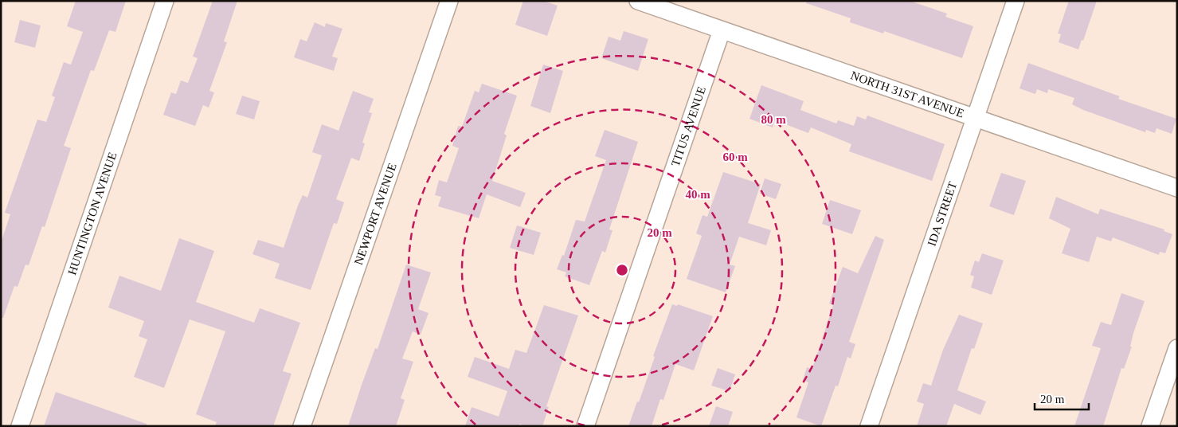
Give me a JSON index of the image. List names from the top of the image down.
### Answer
{
  "streets": {
    "street": [
      "NORTH 31ST AVENUE",
      "TITUS AVENUE",
      "HUNTINGTON AVENUE",
      "NEWPORT AVENUE",
      "IDA STREET"
    ]
  },
  "crossings": [
    ["NORTH 31ST AVENUE", "TITUS AVENUE"],
    ["NORTH 31ST AVENUE", "IDA STREET"]
  ],
  "scale_bar": "20 m",
  "rings": [
    "80 m",
    "60 m",
    "40 m",
    "20 m"
  ]
}
